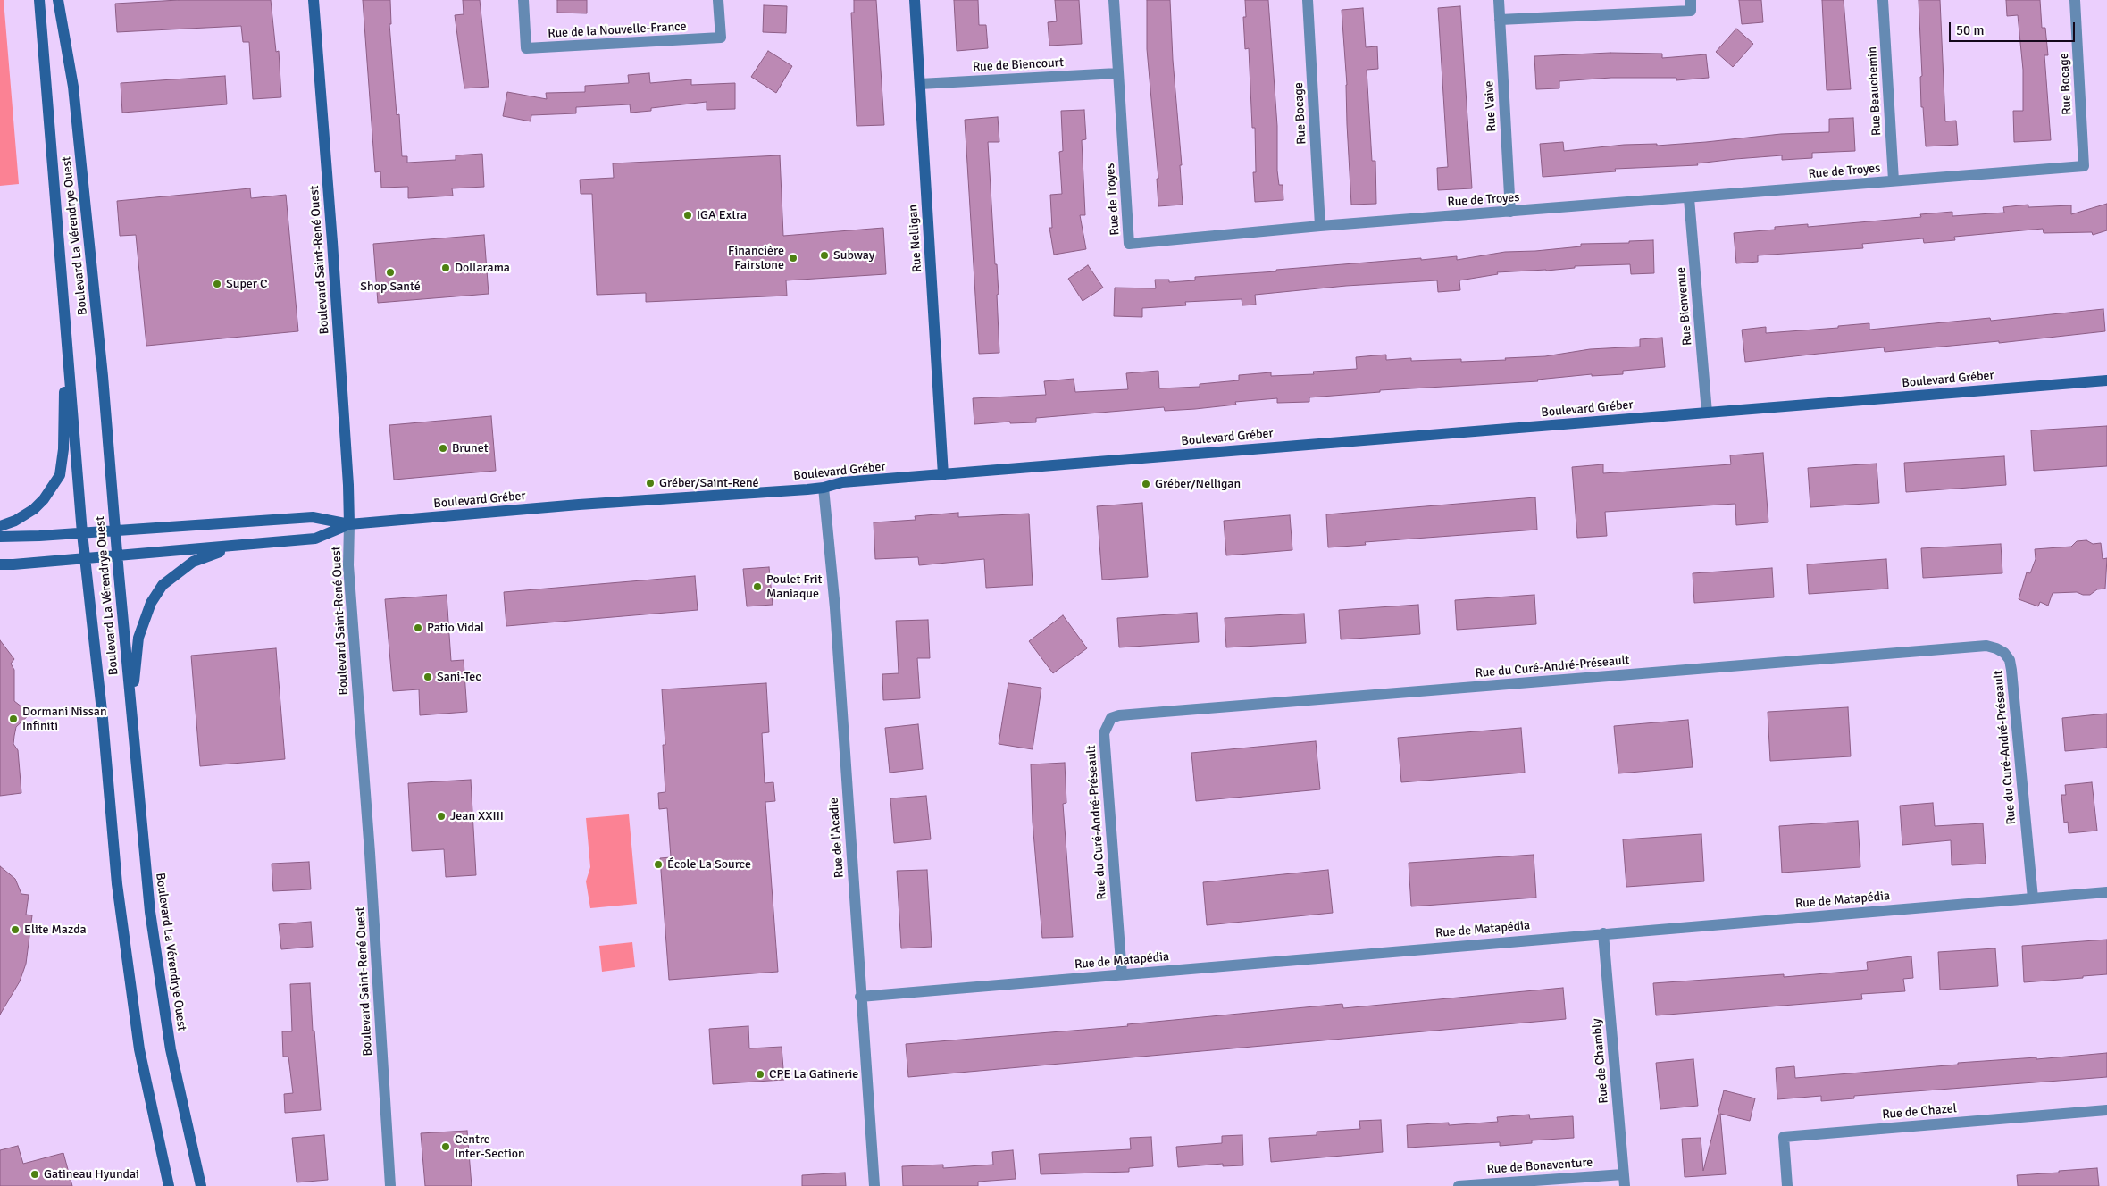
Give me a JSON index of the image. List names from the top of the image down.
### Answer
{
  "streets": {
    "main road": [
      "Boulevard La Vérendrye Ouest",
      "Rue Nelligan",
      "Boulevard Saint-René Ouest",
      "Boulevard Gréber"
    ],
    "street": [
      "Rue de la Nouvelle-France",
      "Rue de Biencourt",
      "Rue Bocage",
      "Rue Beauchemin",
      "Rue Vaive",
      "Rue de Troyes",
      "Rue Bienvenue",
      "Rue du Curé-André-Préseault",
      "Rue de l'Acadie",
      "Rue de Matapédia",
      "Rue de Chambly",
      "Rue de Chazel",
      "Rue de Bonaventure"
    ]
  },
  "crossings": [
    ["Rue de Biencourt", "Rue de Troyes"],
    ["Rue de Biencourt", "Rue Nelligan"],
    ["Rue Bocage", "Rue de Troyes"],
    ["Rue Beauchemin", "Rue de Troyes"],
    ["Rue Vaive", "Rue de Troyes"],
    ["Rue de Troyes", "Rue Bienvenue"],
    ["Boulevard La Vérendrye Ouest", "Boulevard Gréber"],
    ["Rue Nelligan", "Boulevard Gréber"],
    ["Boulevard Saint-René Ouest", "Boulevard Gréber"],
    ["Rue Bienvenue", "Boulevard Gréber"],
    ["Boulevard Gréber", "Rue de l'Acadie"],
    ["Rue du Curé-André-Préseault", "Rue de Matapédia"],
    ["Rue de l'Acadie", "Rue de Matapédia"],
    ["Rue de Matapédia", "Rue de Chambly"],
    ["Rue de Chambly", "Rue de Bonaventure"]
  ],
  "places": [
    "IGA Extra",
    "Subway",
    "Financière Fairstone",
    "Dollarama",
    "Shop Santé",
    "Super C",
    "Brunet",
    "Gréber/Saint-René",
    "Gréber/Nelligan",
    "Poulet Frit Maniaque",
    "Patio Vidal",
    "Sani-Tec",
    "Dormani Nissan Infiniti",
    "Jean XXIII",
    "École La Source",
    "Elite Mazda",
    "CPE La Gatinerie",
    "Centre Inter-Section",
    "Gatineau Hyundai"
  ],
  "scale_bar": "50 m"
}
